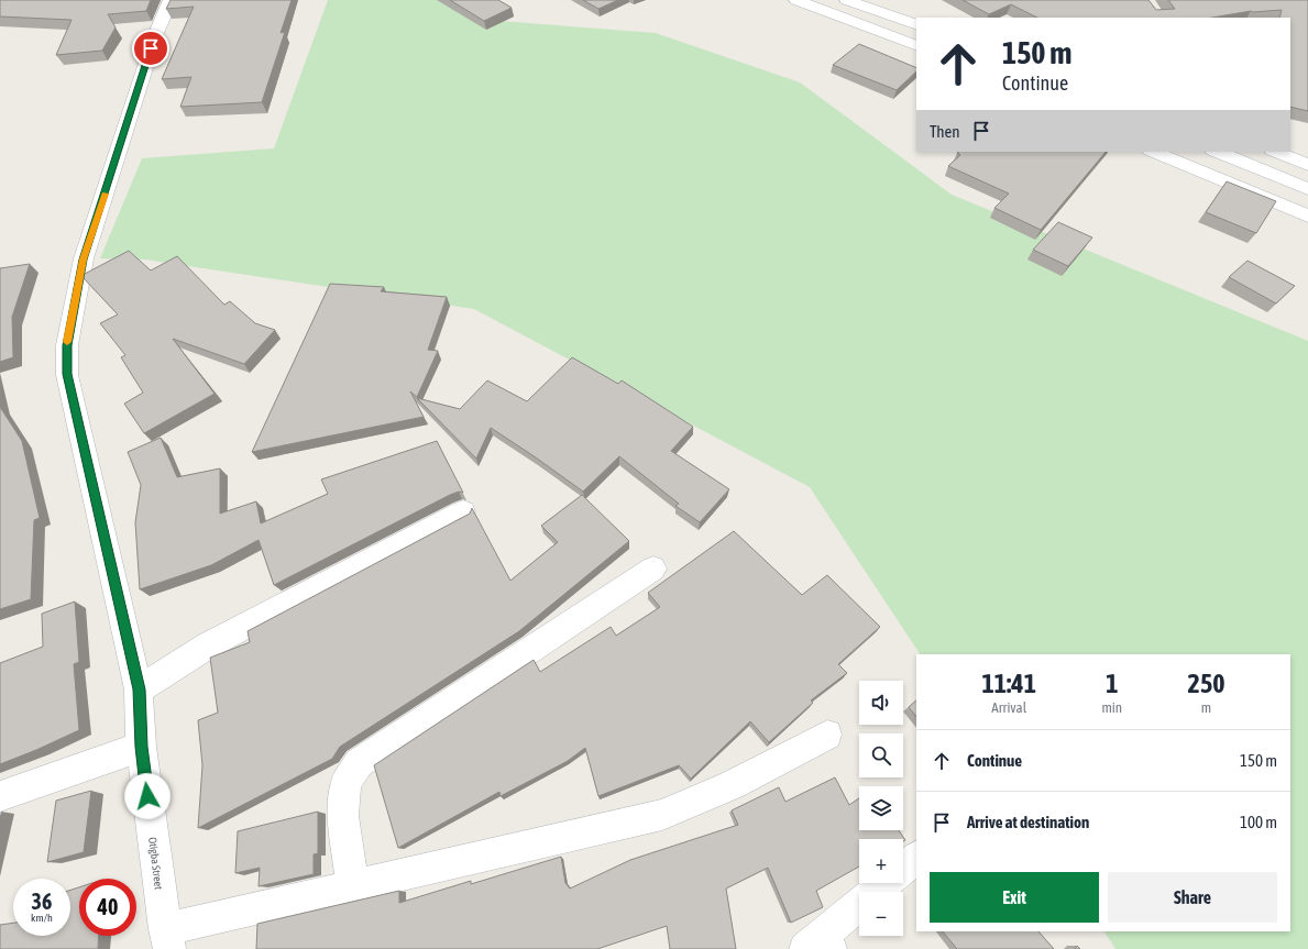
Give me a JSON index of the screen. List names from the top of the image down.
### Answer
{
  "streets": {
    "street": ["Otigba Street"]
  },
  "page": {
    "turn": ["150 m", "Continue"],
    "then": "Then",
    "eta": [
      "11:41",
      "Arrival",
      "1",
      "min",
      "250",
      "m"
    ],
    "map_buttons": ["+", "−"],
    "list": [
      {
        "name": "Continue",
        "value": "150 m"
      },
      {
        "name": "Arrive at destination",
        "value": "100 m"
      }
    ],
    "buttons": ["Exit", "Share"],
    "speed": "36 km/h",
    "limit": "40"
  }
}
